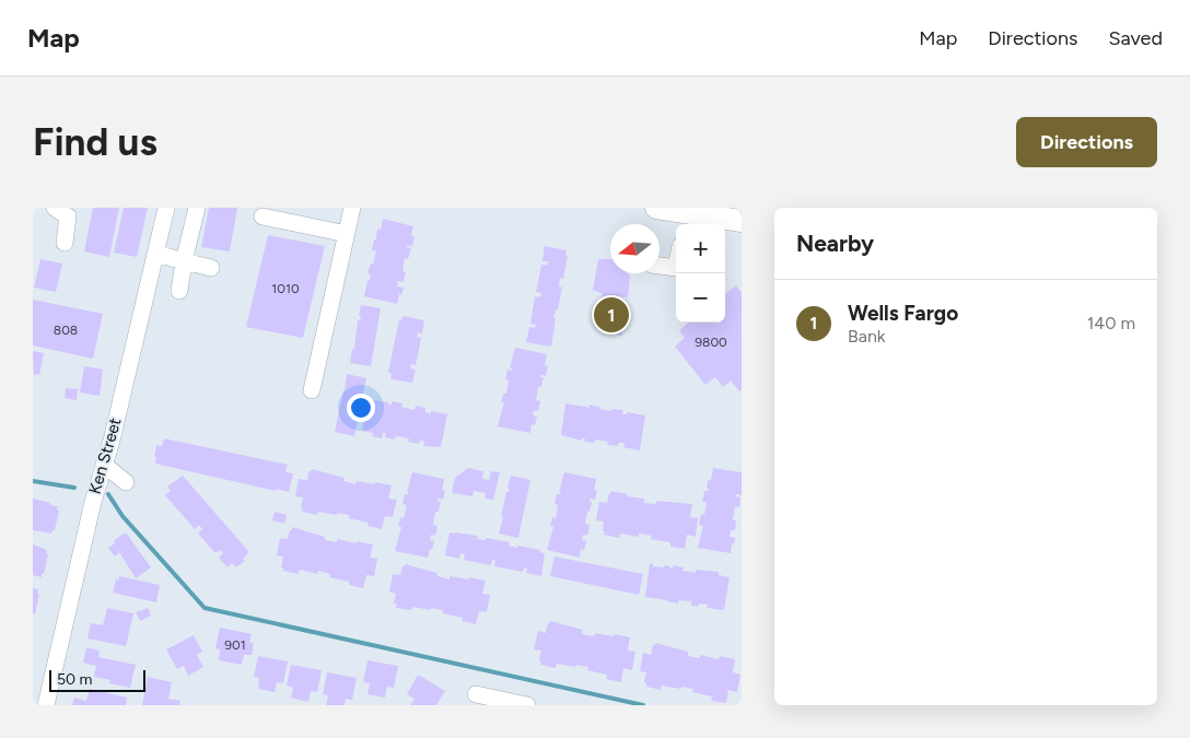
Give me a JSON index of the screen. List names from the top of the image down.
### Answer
{
  "streets": {
    "street": ["Ken Street"]
  },
  "house_numbers": [
    "1010",
    "808",
    "9800",
    "901"
  ],
  "scale_bar": "50 m",
  "north": "left",
  "page": {
    "header": "Map",
    "nav": ["Map", "Directions", "Saved"],
    "buttons": "Directions",
    "title": "Find us",
    "heading": "Nearby",
    "map_buttons": ["+", "−"],
    "list": [
      {
        "mark": "1",
        "name": "Wells Fargo",
        "note": "Bank",
        "value": "140 m"
      }
    ],
    "pins": "1",
    "scale": "50 m"
  }
}
